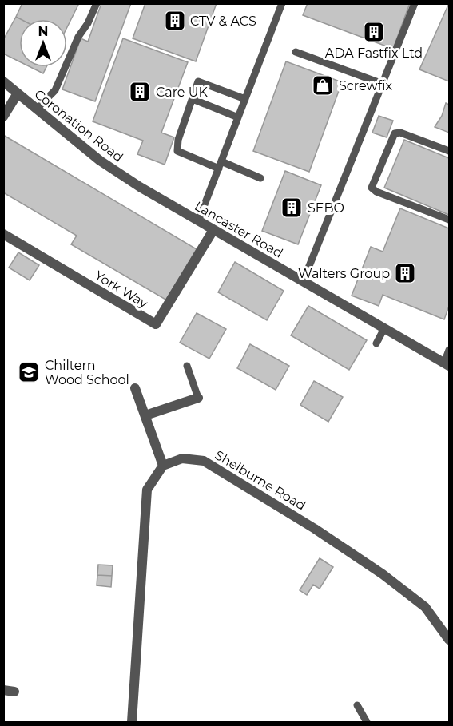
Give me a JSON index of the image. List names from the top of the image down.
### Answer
{
  "streets": {
    "street": [
      "Coronation Road",
      "Lancaster Road",
      "York Way",
      "Shelburne Road"
    ]
  },
  "crossings": [
    ["Coronation Road", "Lancaster Road"],
    ["Lancaster Road", "York Way"]
  ],
  "places": {
    "building": [
      "CTV & ACS",
      "ADA Fastfix Ltd",
      "Care UK",
      "SEBO",
      "Walters Group"
    ],
    "shop": ["Screwfix"],
    "school or university": ["Chiltern Wood School"]
  },
  "north": "top"
}
